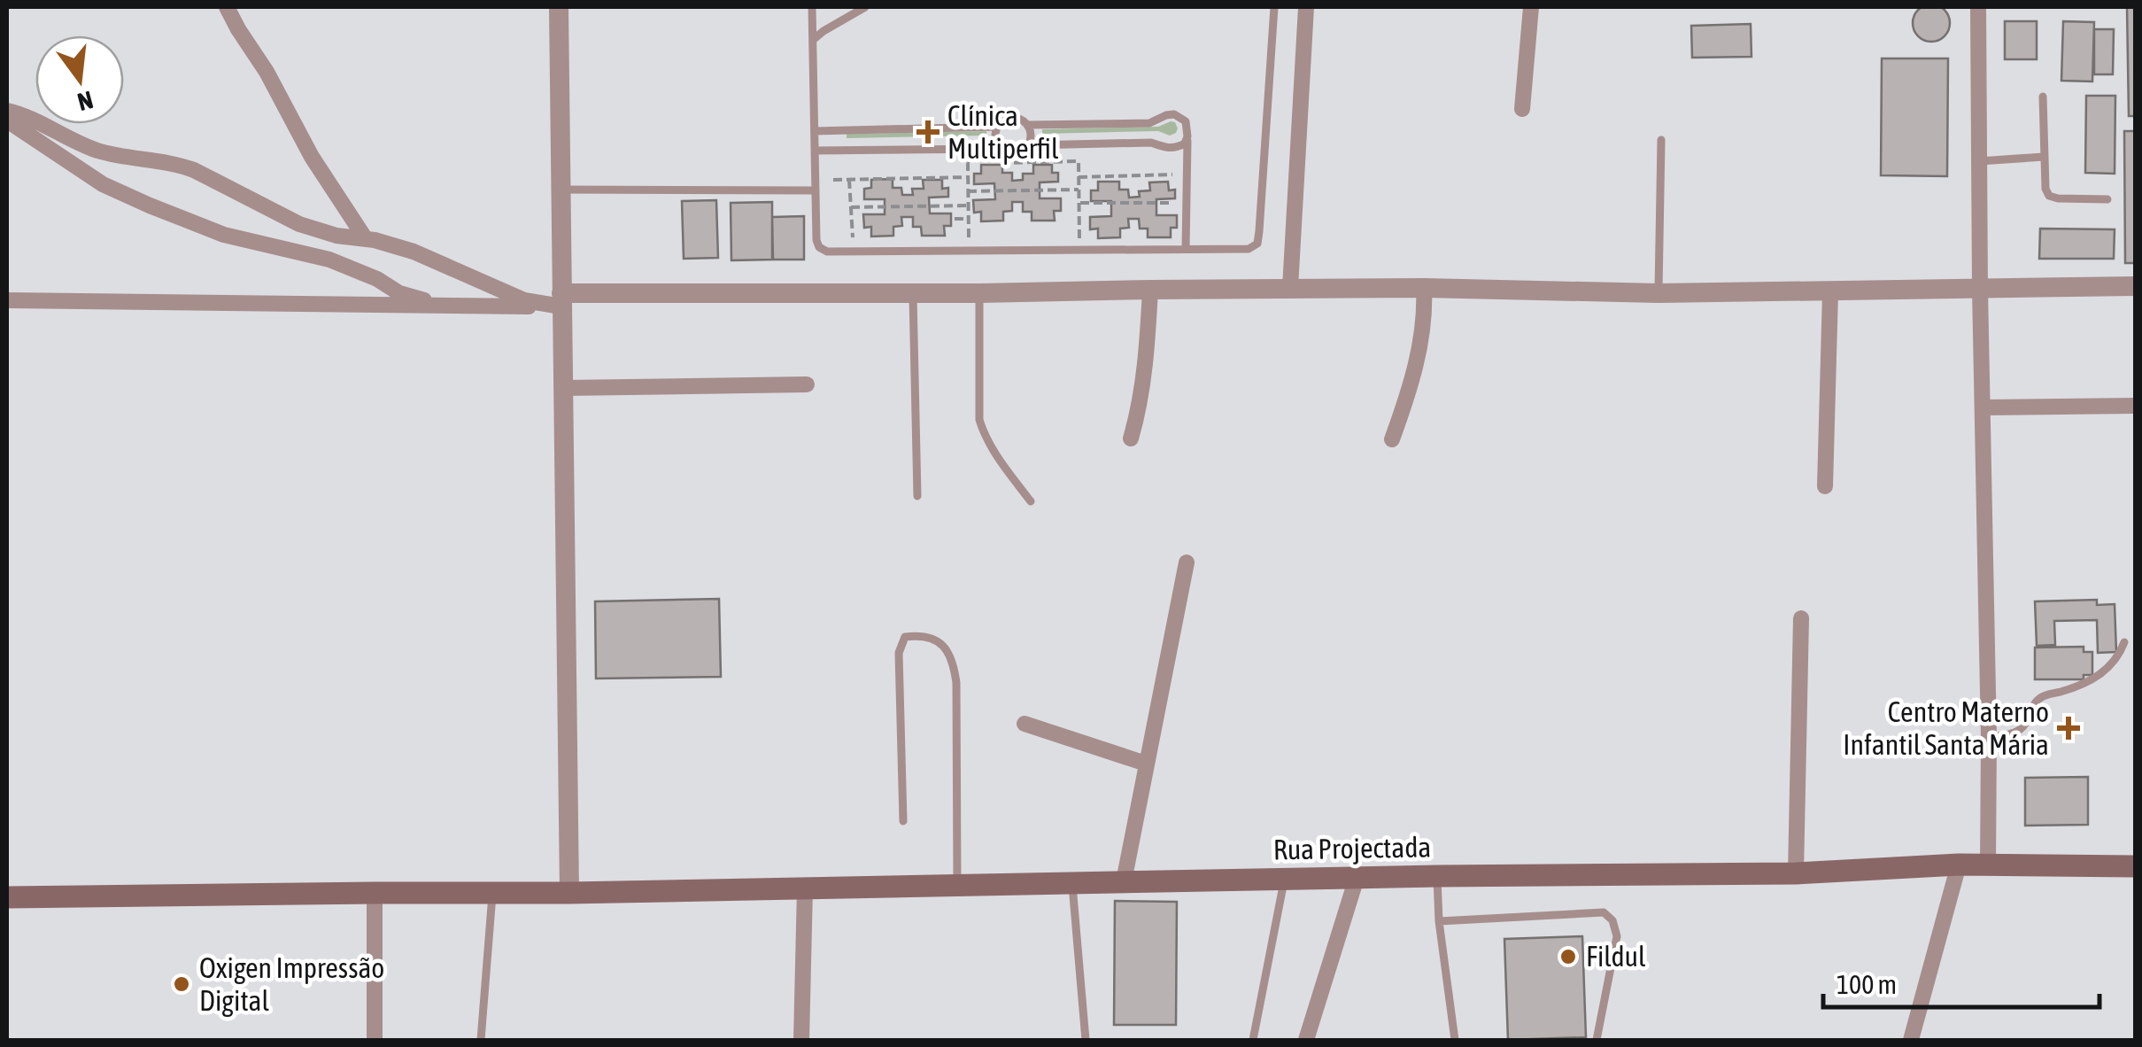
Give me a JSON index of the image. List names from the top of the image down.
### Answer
{
  "streets": {
    "main road": ["Rua Projectada"]
  },
  "places": {
    "health": ["Clínica Multiperfil", "Centro Materno Infantil Santa Mária"],
    "other": ["Fildul", "Oxigen Impressão Digital"]
  },
  "scale_bar": "100 m",
  "north": "bottom"
}
